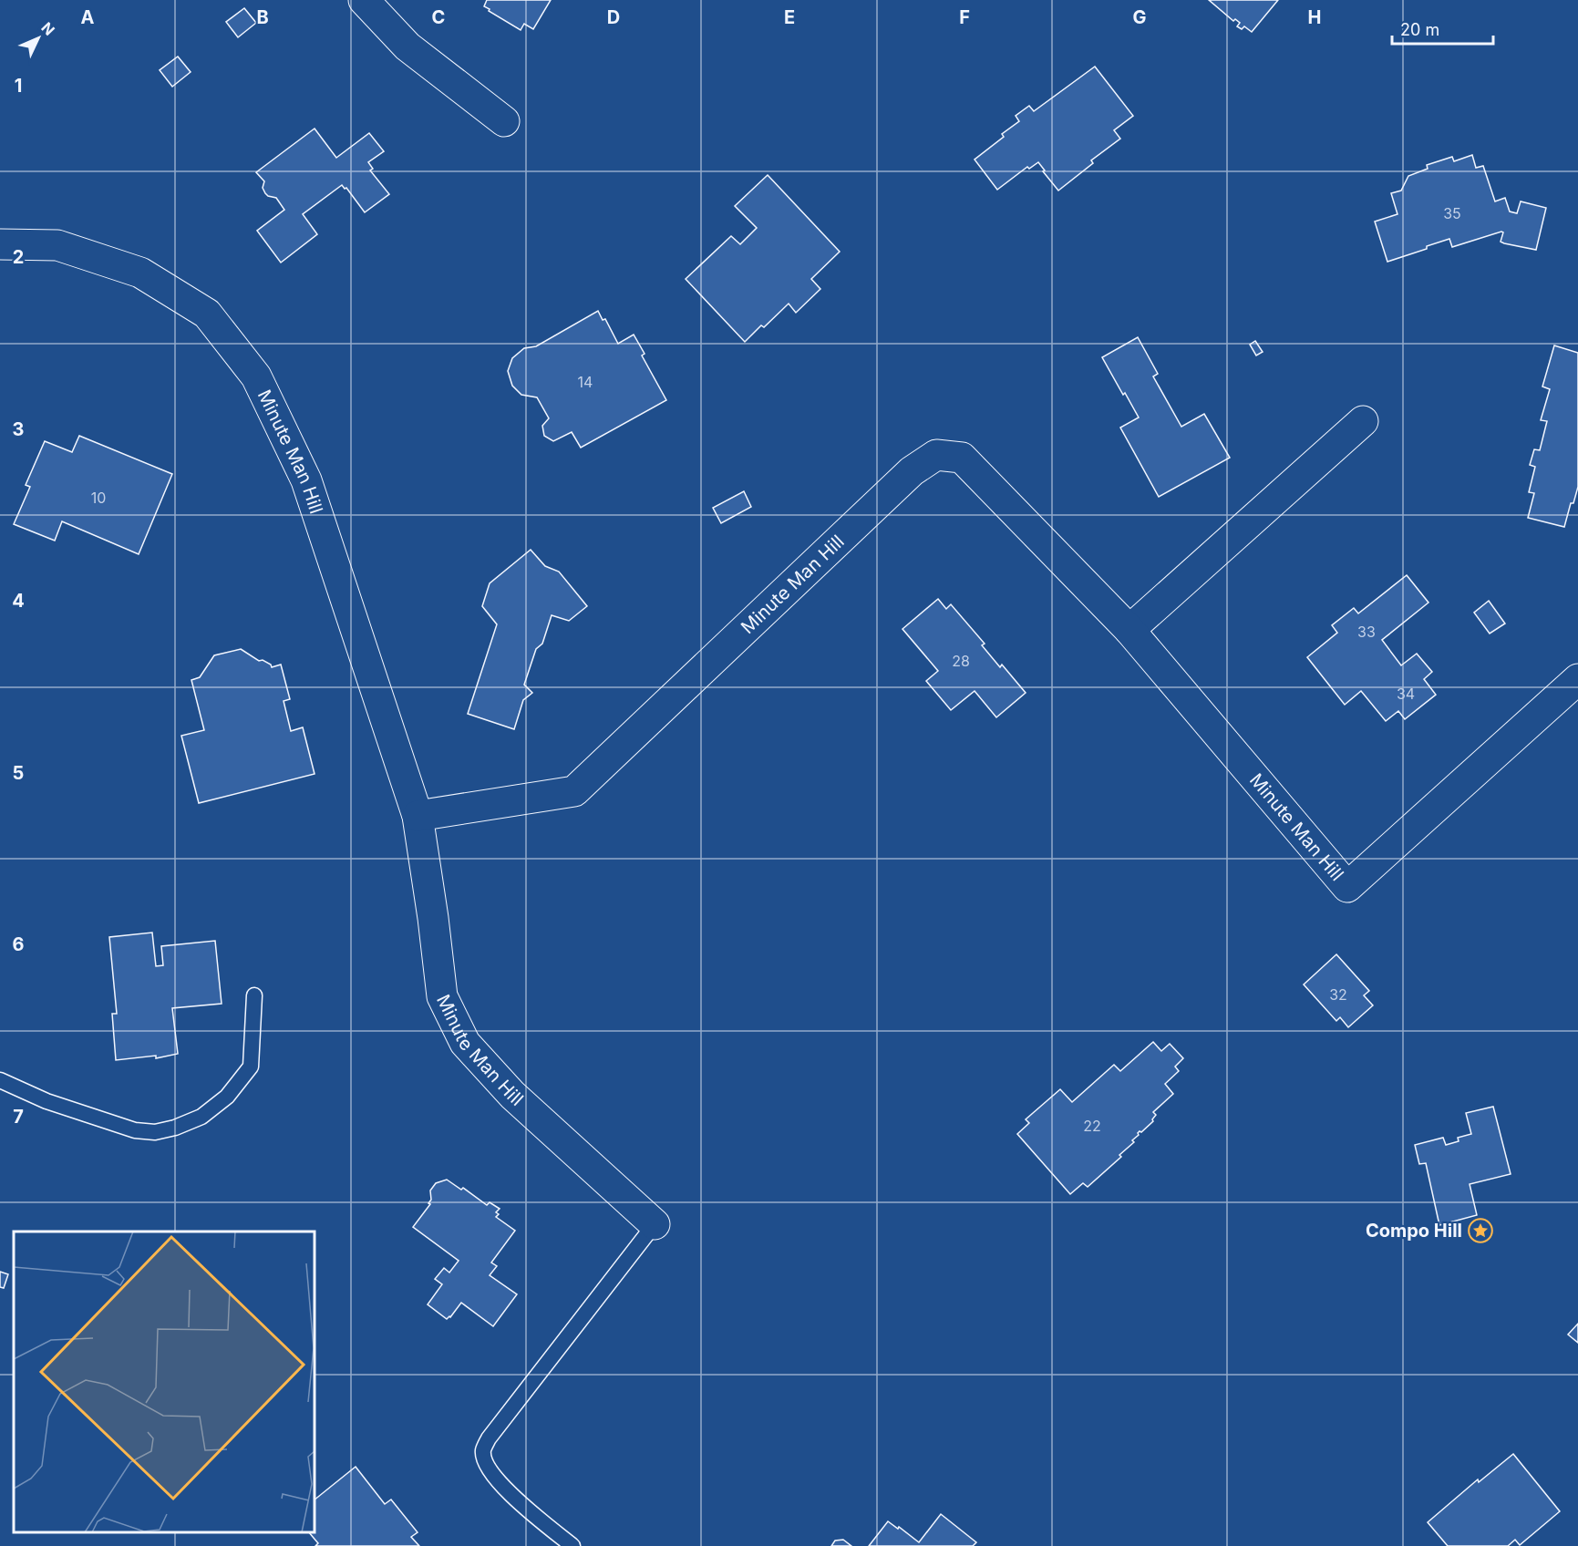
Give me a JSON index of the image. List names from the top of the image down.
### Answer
{
  "streets": {
    "street": ["Minute Man Hill"]
  },
  "places": {
    "place": ["Compo Hill"]
  },
  "house_numbers": [
    "35",
    "14",
    "10",
    "33",
    "28",
    "34",
    "32",
    "22"
  ],
  "scale_bar": "20 m",
  "north": "top right",
  "grid": {
    "columns": [
      "A",
      "B",
      "C",
      "D",
      "E",
      "F",
      "G",
      "H"
    ],
    "rows": [
      "1",
      "2",
      "3",
      "4",
      "5",
      "6",
      "7"
    ]
  }
}
